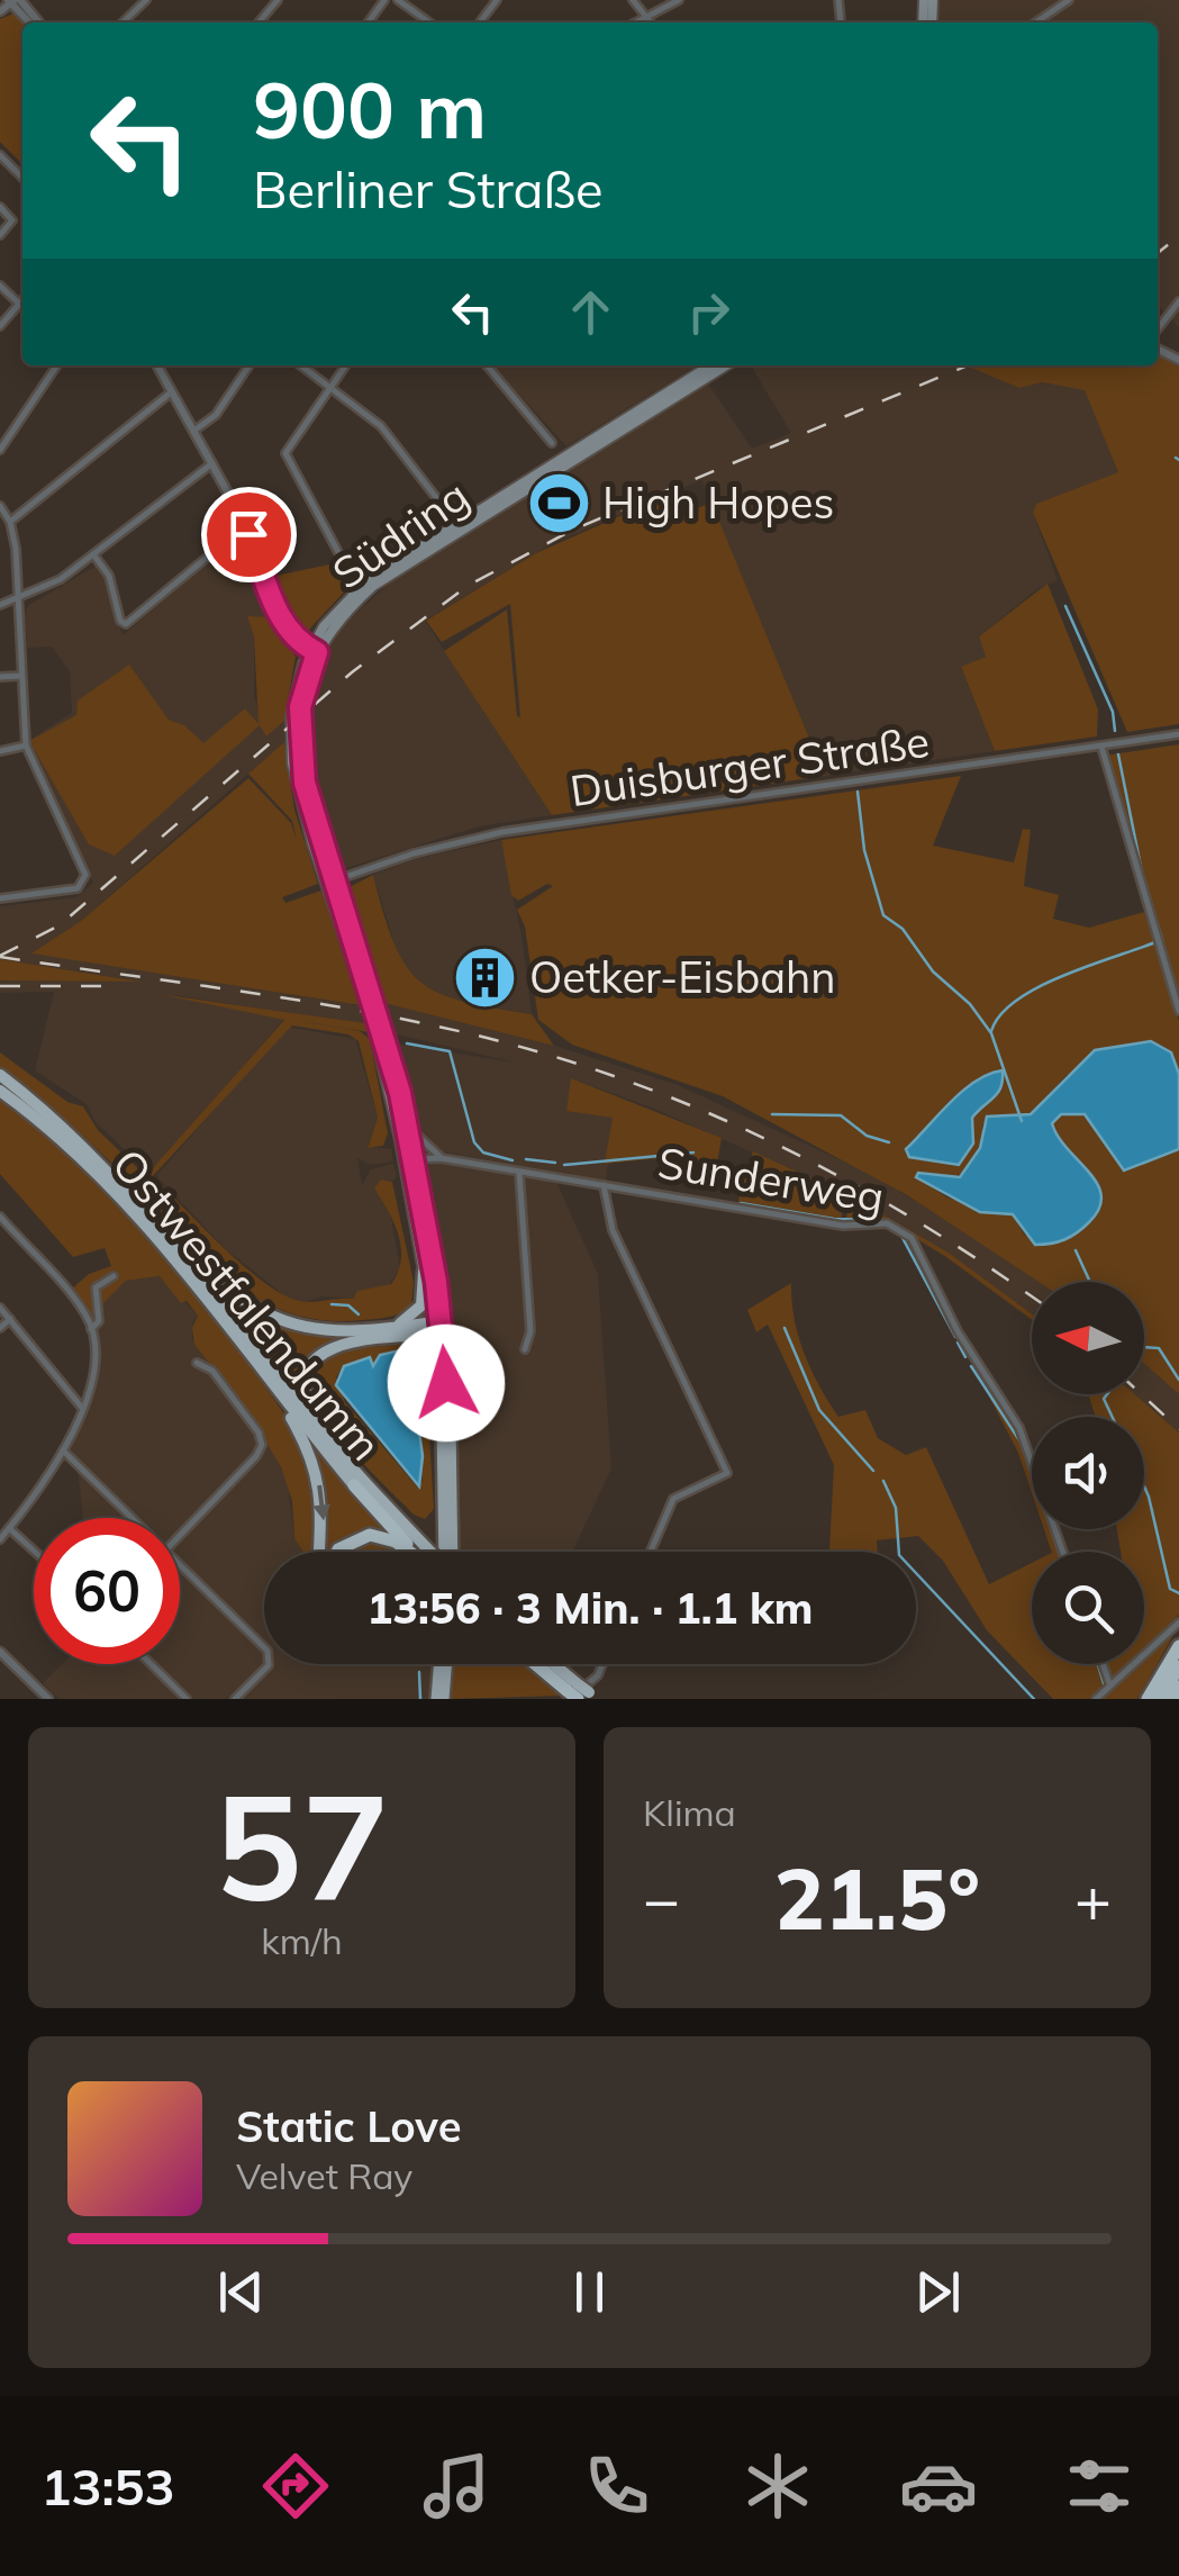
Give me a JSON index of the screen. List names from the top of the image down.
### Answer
{
  "streets": {
    "highway": ["Ostwestfalendamm"],
    "main road": ["Südring"],
    "street": ["Duisburger Straße", "Sunderweg"]
  },
  "crossings": [
    ["Südring", "Duisburger Straße"],
    ["Südring", "Sunderweg"]
  ],
  "places": {
    "sports": ["High Hopes"],
    "building": ["Oetker-Eisbahn"]
  },
  "north": "left",
  "page": {
    "turn": ["900 m", "Berliner Straße"],
    "limit": "60",
    "trip": "13:56 · 3 Min. · 1.1 km",
    "tile": [
      ["57", "km/h"],
      "Klima"
    ],
    "heat": ["−", "21.5°", "+"],
    "song": ["Static Love", "Velvet Ray"],
    "tabs": "13:53"
  }
}
